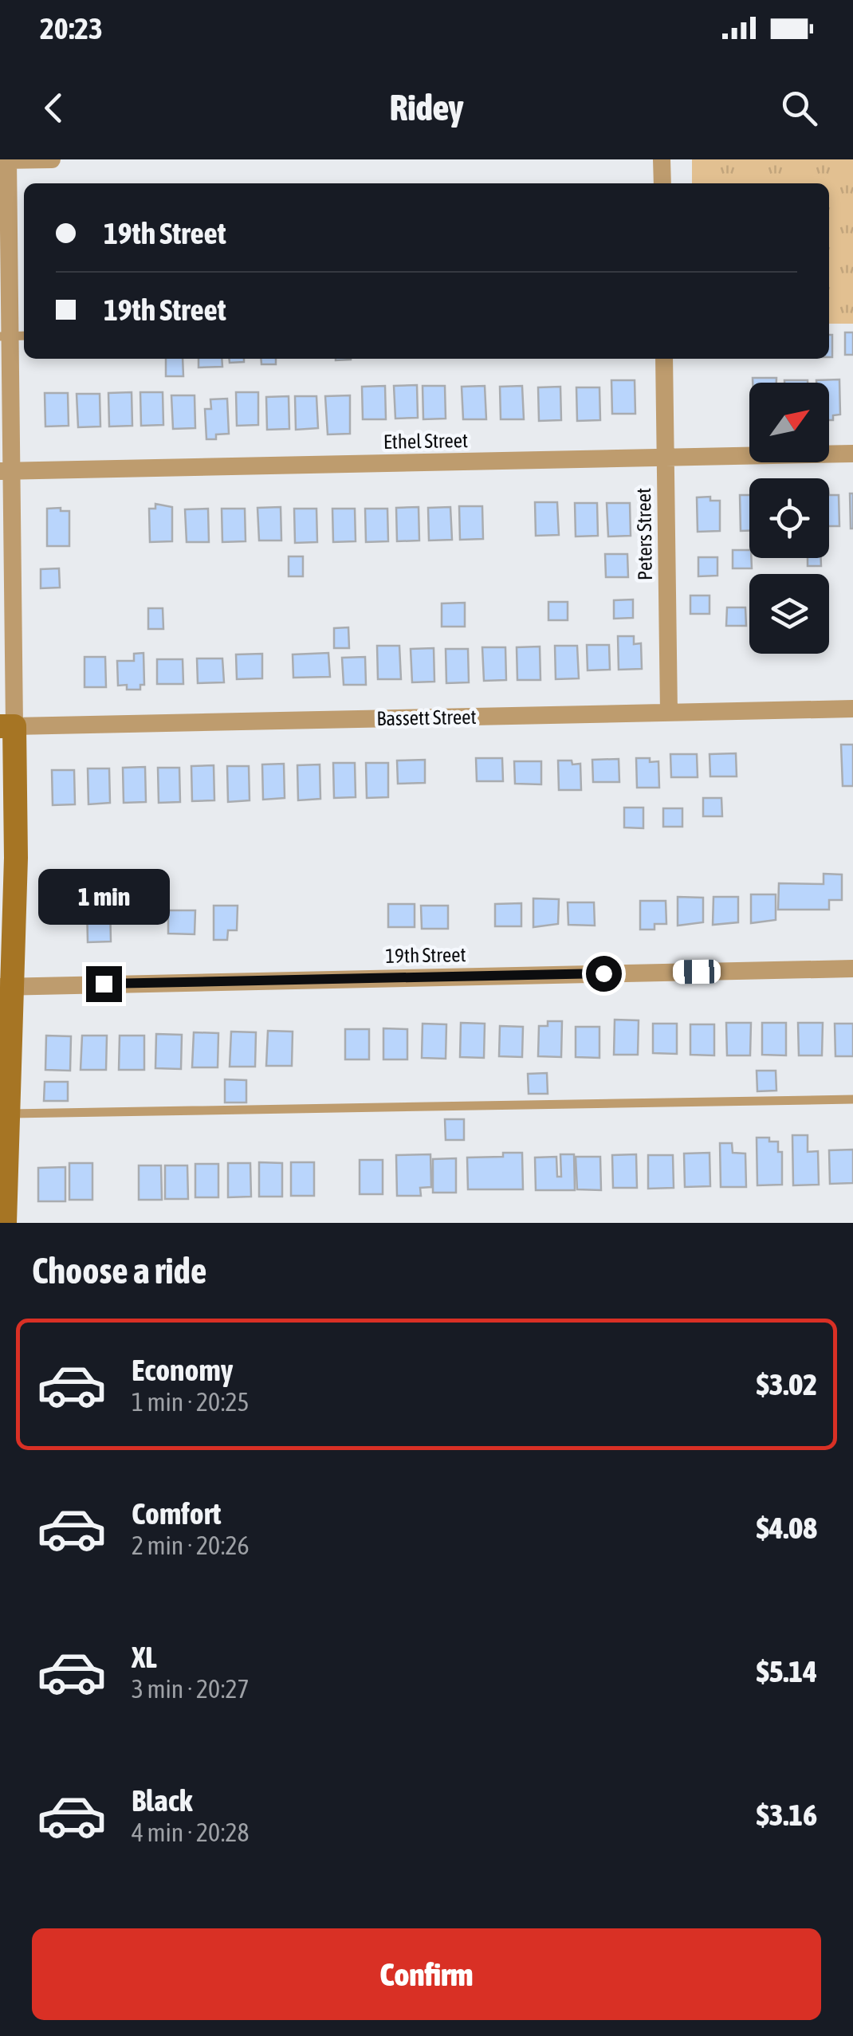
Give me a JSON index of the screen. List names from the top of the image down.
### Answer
{
  "streets": {
    "street": [
      "Ethel Street",
      "Peters Street",
      "Bassett Street",
      "19th Street"
    ]
  },
  "crossings": [
    ["Ethel Street", "Peters Street"],
    ["Peters Street", "Bassett Street"]
  ],
  "north": "top right",
  "page": {
    "status": "20:23",
    "header": "Ridey",
    "banner": ["19th Street", "19th Street"],
    "bubble": "1 min",
    "heading": "Choose a ride",
    "list": [
      {
        "name": "Economy",
        "note": "1 min · 20:25",
        "value": "$3.02"
      },
      {
        "name": "Comfort",
        "note": "2 min · 20:26",
        "value": "$4.08"
      },
      {
        "name": "XL",
        "note": "3 min · 20:27",
        "value": "$5.14"
      },
      {
        "name": "Black",
        "note": "4 min · 20:28",
        "value": "$3.16"
      }
    ],
    "buttons": "Confirm"
  }
}
